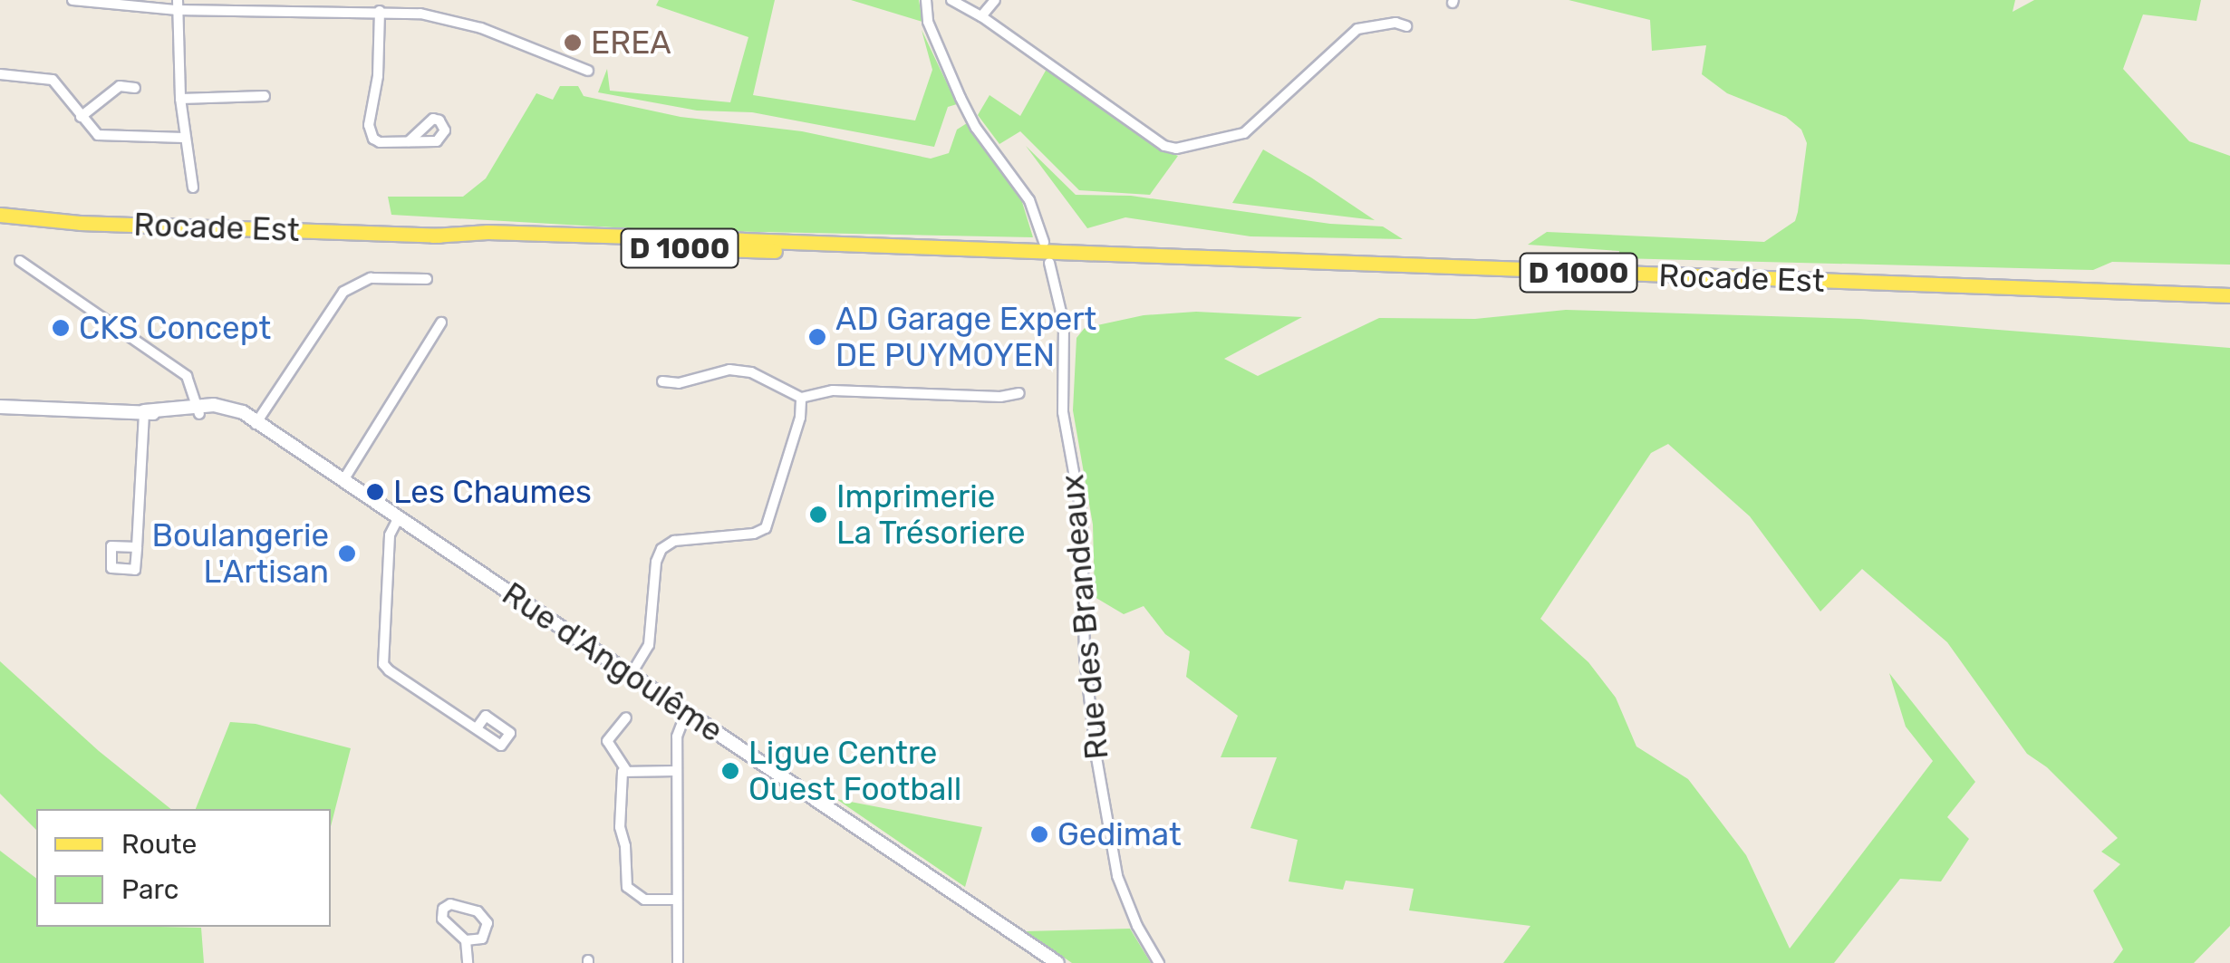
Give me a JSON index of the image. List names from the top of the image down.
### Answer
{
  "streets": {
    "main road": ["Rocade Est", "D 1000"],
    "street": ["Rue des Brandeaux", "Rue d'Angoulême"]
  },
  "places": [
    "EREA",
    "CKS Concept",
    "AD Garage Expert DE PUYMOYEN",
    "Les Chaumes",
    "Imprimerie La Trésoriere",
    "Boulangerie L'Artisan",
    "Ligue Centre Ouest Football",
    "Gedimat"
  ],
  "legend": ["Route", "Parc"]
}
